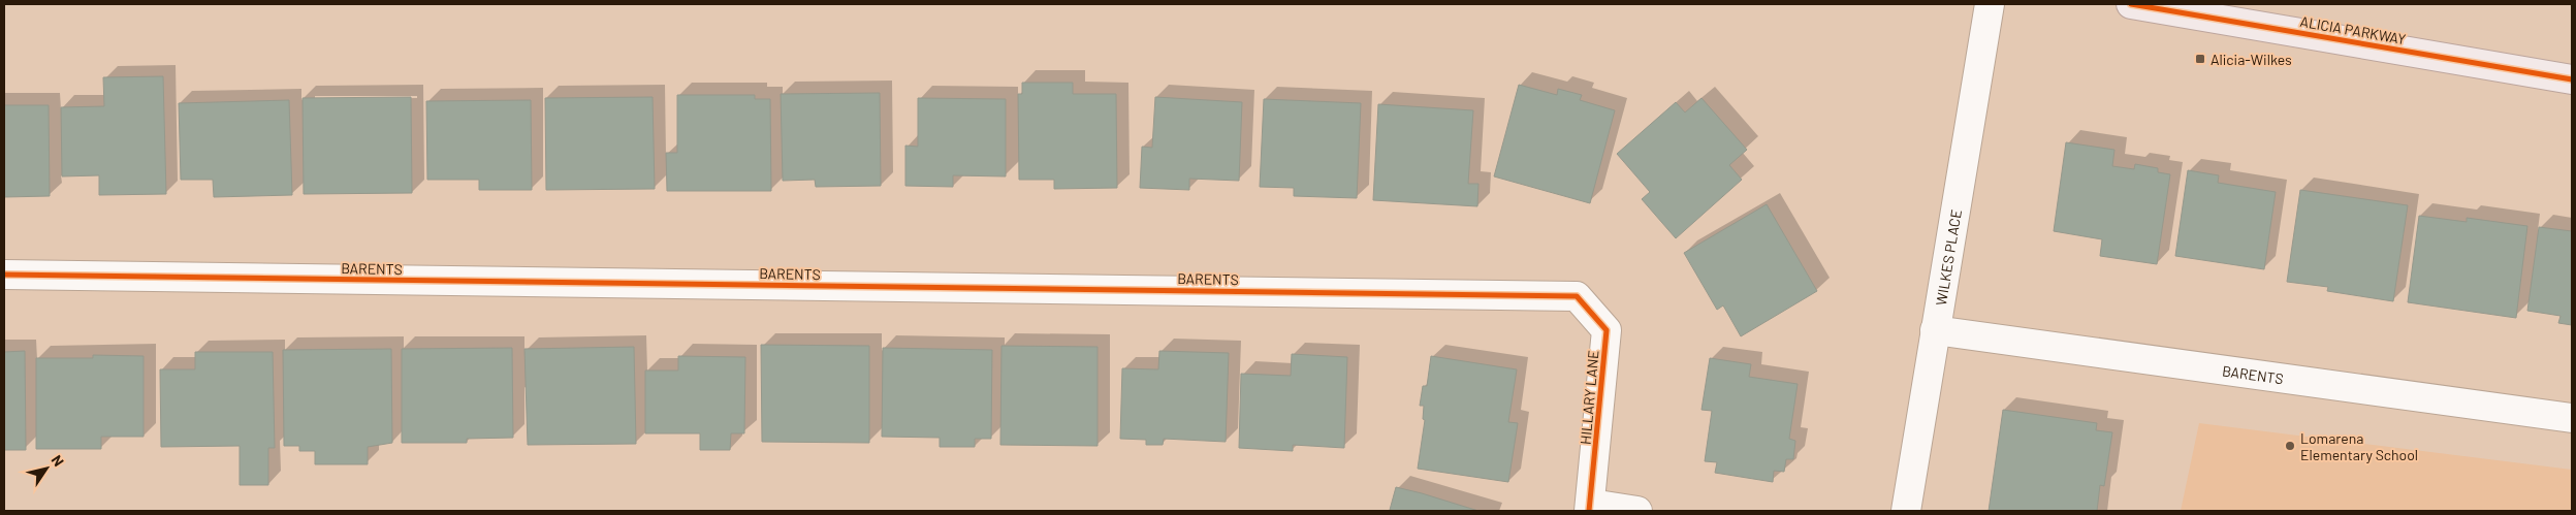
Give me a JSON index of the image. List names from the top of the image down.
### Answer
{
  "streets": {
    "main road": ["ALICIA PARKWAY"],
    "street": ["WILKES PLACE", "BARENTS", "HILLARY LANE"]
  },
  "crossings": [
    ["WILKES PLACE", "BARENTS"],
    ["BARENTS", "HILLARY LANE"]
  ],
  "places": {
    "transit": ["Alicia-Wilkes"],
    "other": ["Lomarena Elementary School"]
  },
  "north": "top right"
}
